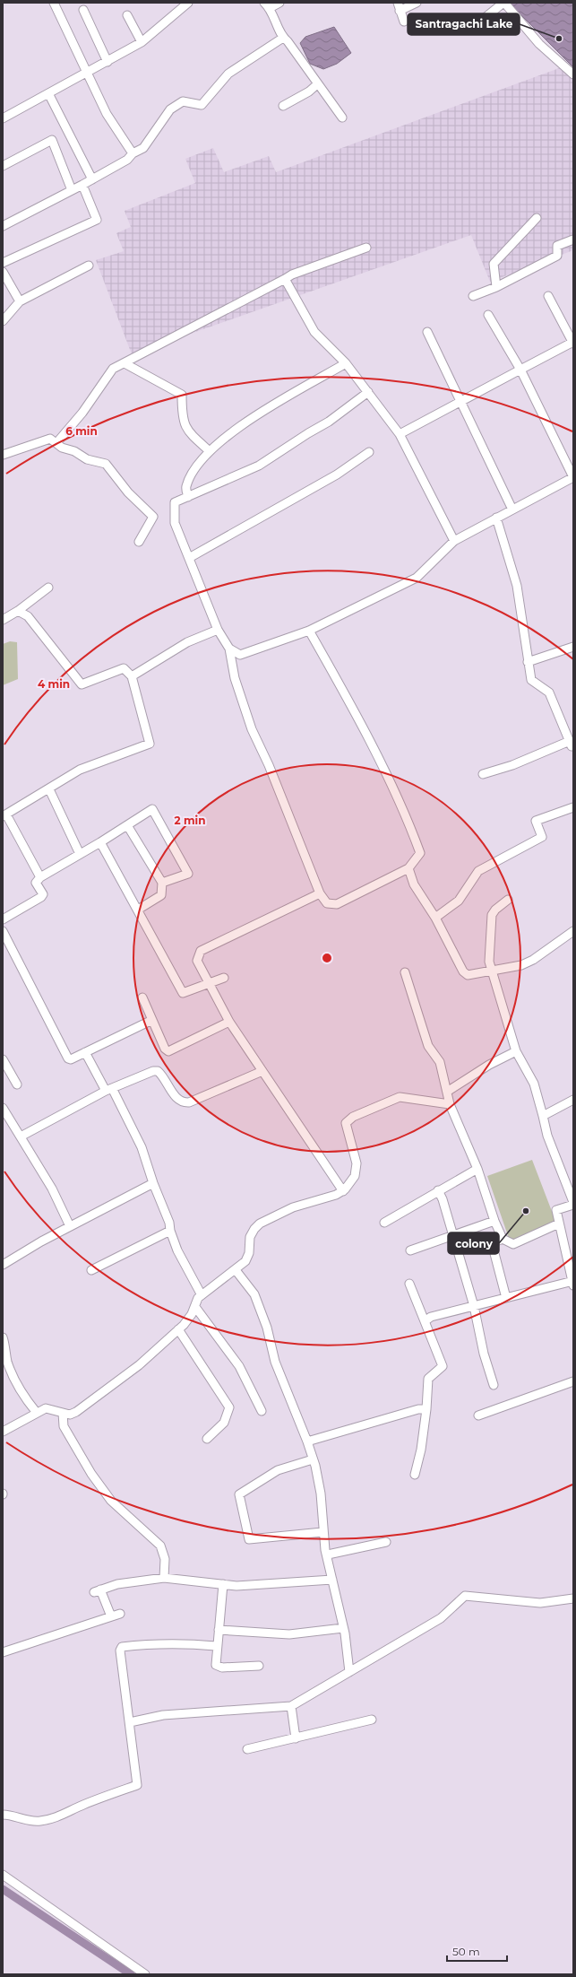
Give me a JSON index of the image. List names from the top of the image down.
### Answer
{
  "places": ["Santragachi Lake", "colony"],
  "scale_bar": "50 m",
  "rings": ["6 min", "4 min", "2 min"]
}
